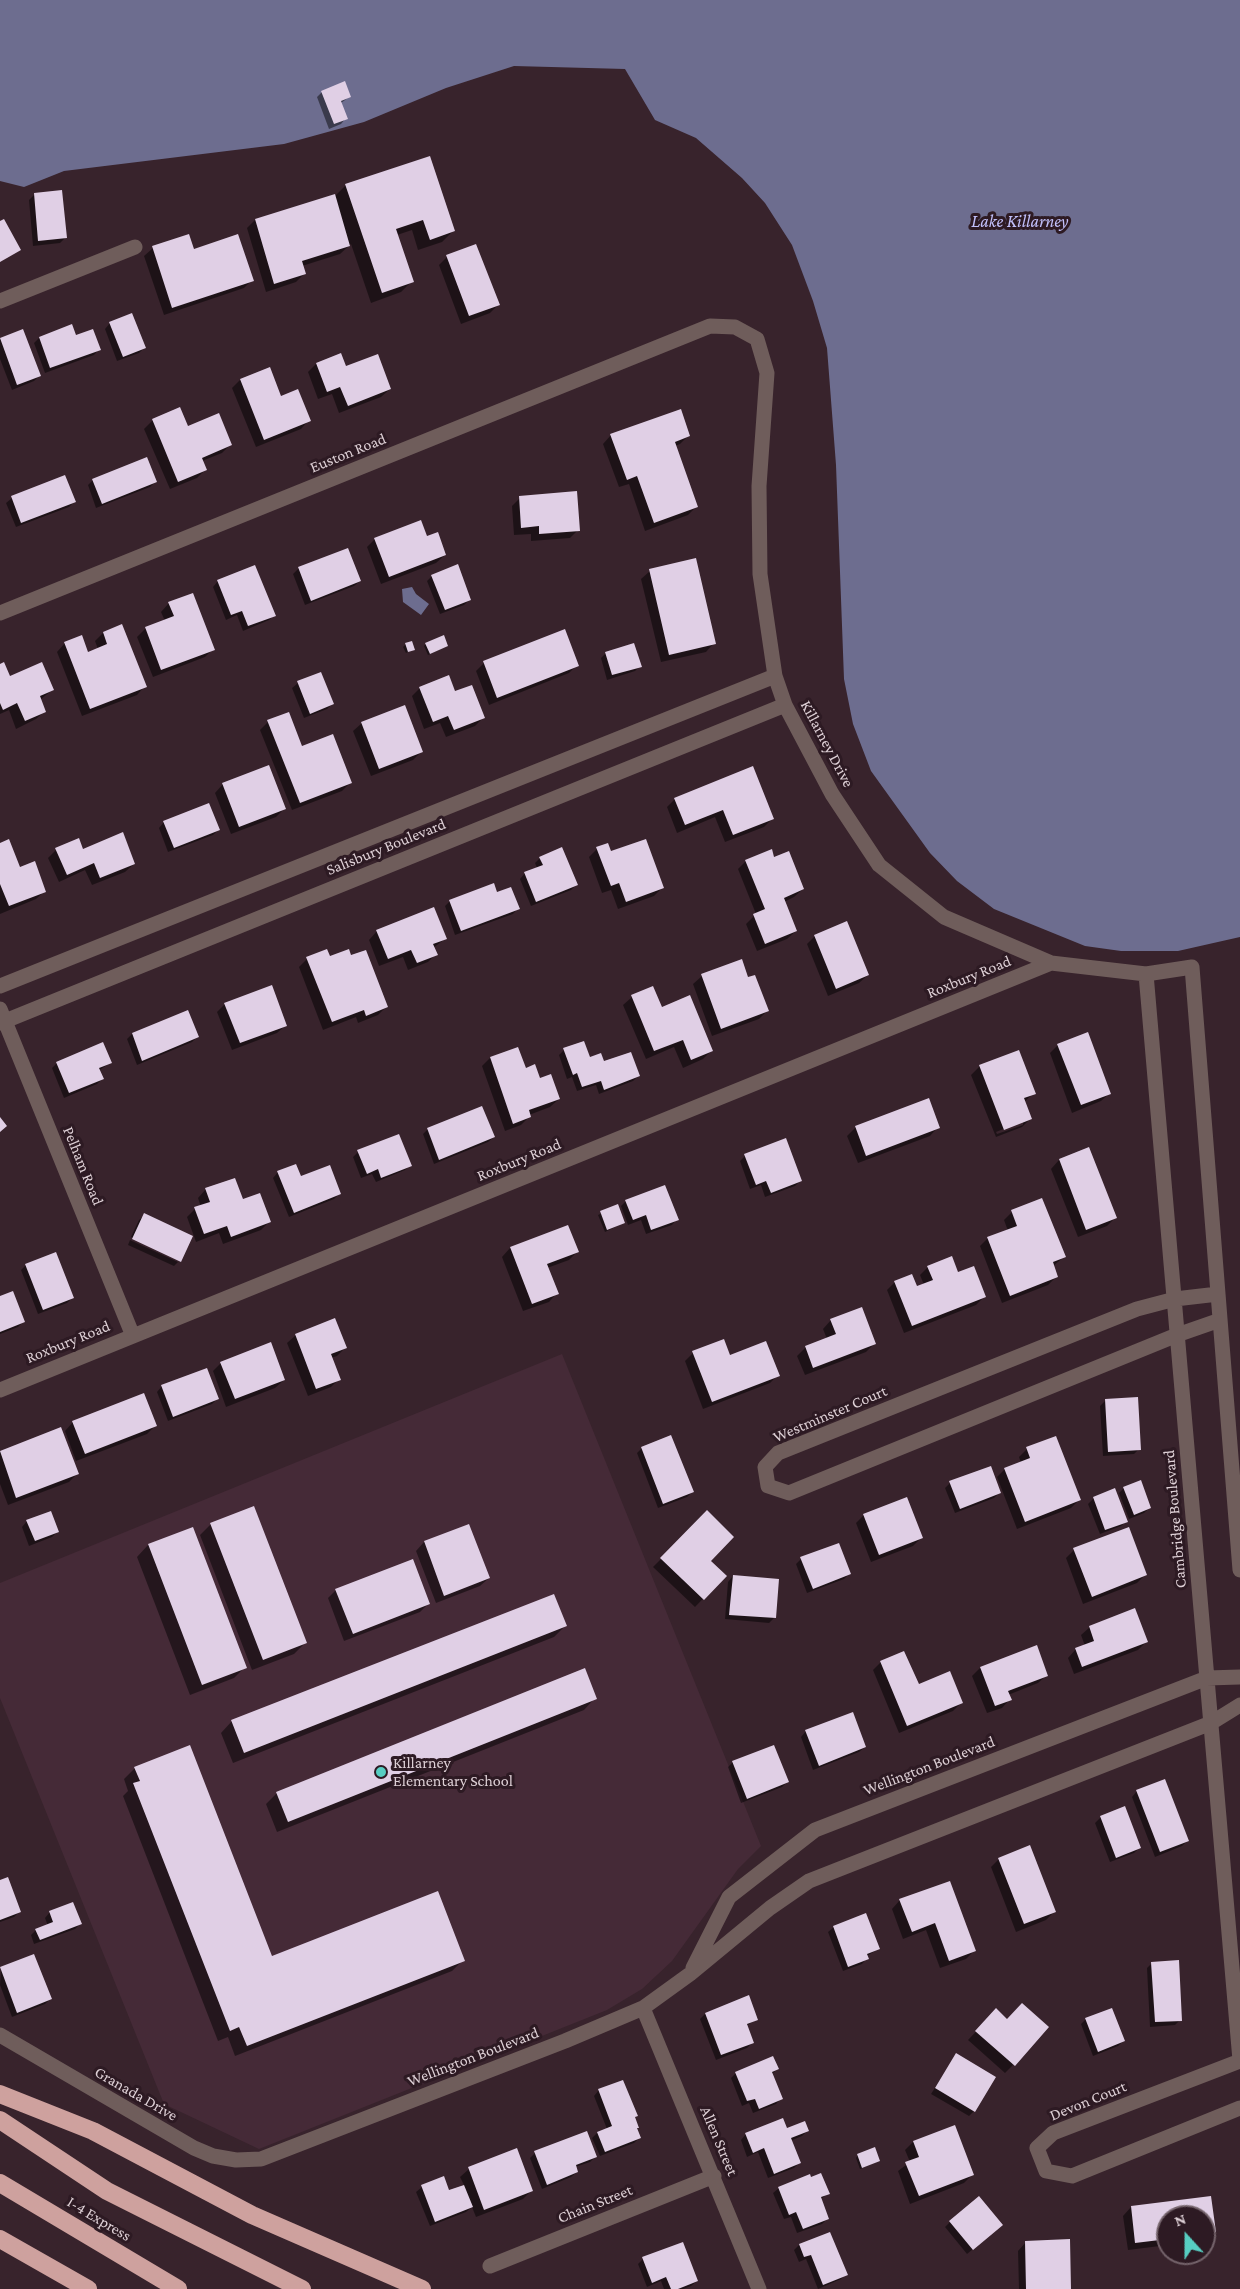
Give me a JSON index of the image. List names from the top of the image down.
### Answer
{
  "streets": {
    "highway": ["I-4 Express"],
    "street": [
      "Euston Road",
      "Killarney Drive",
      "Salisbury Boulevard",
      "Roxbury Road",
      "Pelham Road",
      "Westminster Court",
      "Cambridge Boulevard",
      "Wellington Boulevard",
      "Granada Drive",
      "Devon Court",
      "Allen Street",
      "Chain Street"
    ]
  },
  "crossings": [
    ["Euston Road", "Killarney Drive"],
    ["Killarney Drive", "Salisbury Boulevard"],
    ["Killarney Drive", "Roxbury Road"],
    ["Killarney Drive", "Westminster Court"],
    ["Killarney Drive", "Cambridge Boulevard"],
    ["Salisbury Boulevard", "Pelham Road"],
    ["Roxbury Road", "Pelham Road"],
    ["Westminster Court", "Cambridge Boulevard"],
    ["Cambridge Boulevard", "Wellington Boulevard"],
    ["Cambridge Boulevard", "Devon Court"],
    ["Wellington Boulevard", "Granada Drive"],
    ["Wellington Boulevard", "Allen Street"],
    ["Allen Street", "Chain Street"]
  ],
  "water": ["Lake Killarney"],
  "places": ["Killarney Elementary School"],
  "north": "top"
}
